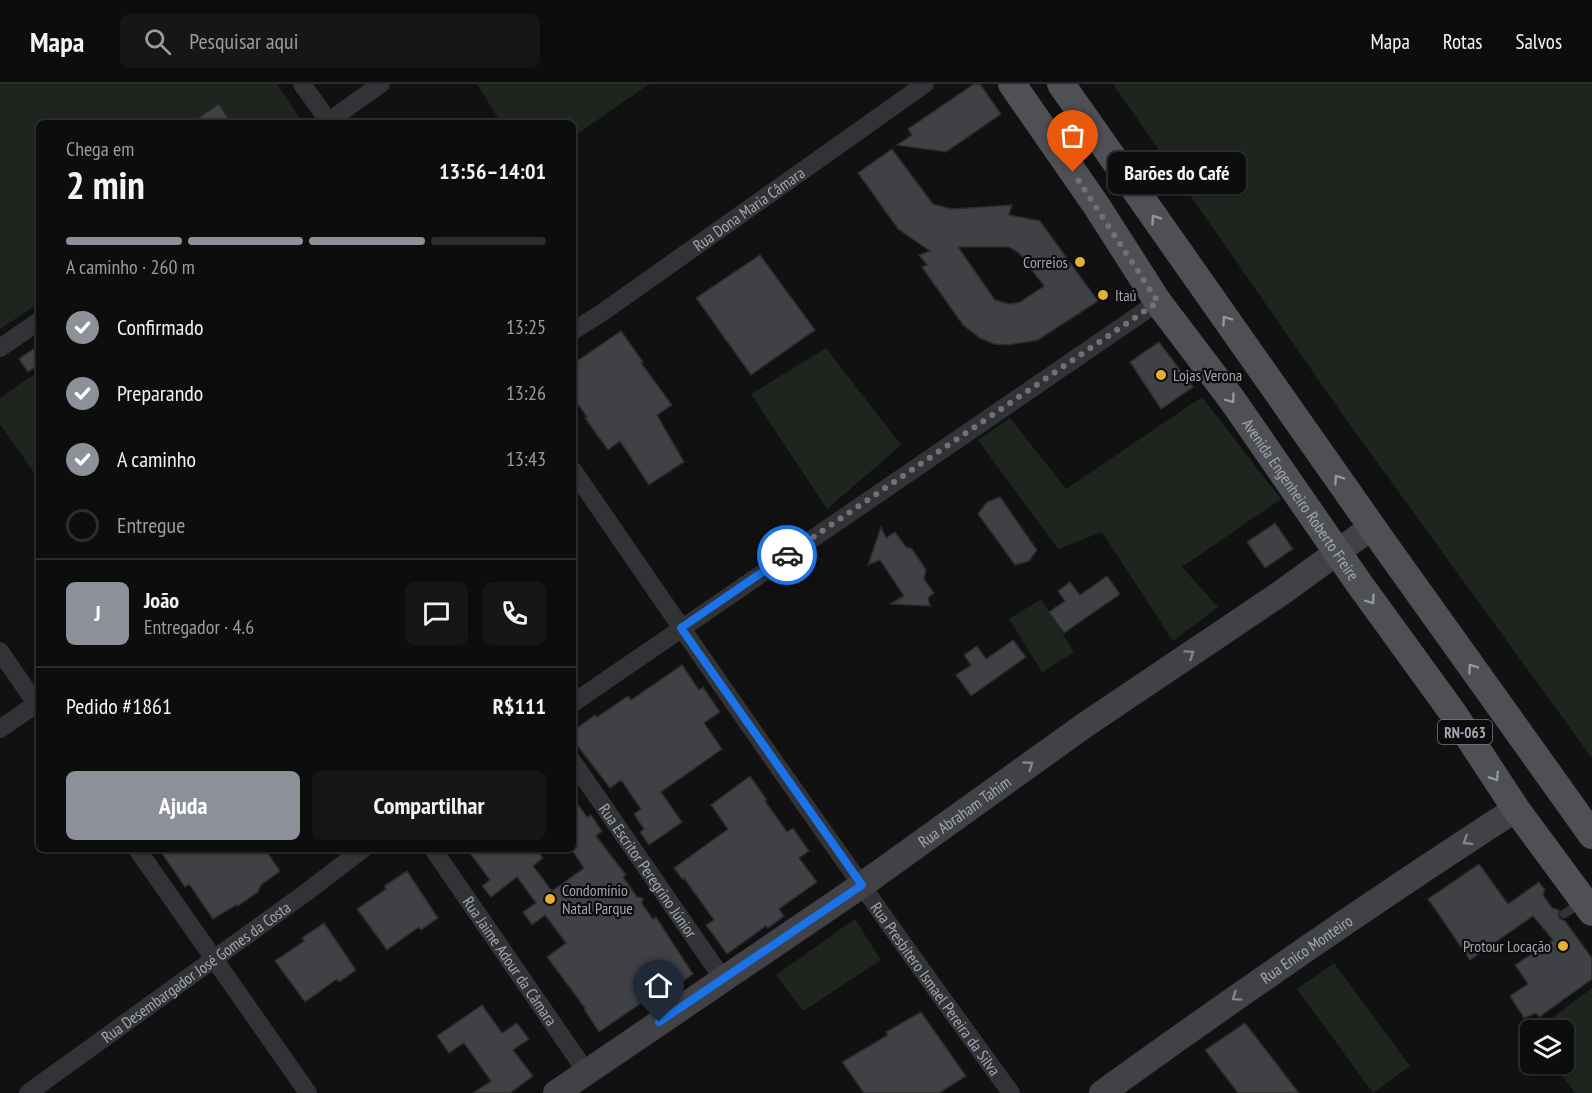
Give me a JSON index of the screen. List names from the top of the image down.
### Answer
{
  "streets": {
    "main road": [
      "Avenida Engenheiro Roberto Freire",
      "RN-063",
      "Rua Abraham Tahim",
      "Rua Enico Monteiro"
    ],
    "street": [
      "Rua Dona Maria Câmara",
      "Rua Escritor Peregrino Júnior",
      "Rua Jaime Adour da Câmara",
      "Rua Desembargador José Gomes da Costa",
      "Rua Presbítero Ismael Pereira da Silva"
    ]
  },
  "crossings": [
    ["Avenida Engenheiro Roberto Freire", "Rua Abraham Tahim"],
    ["Avenida Engenheiro Roberto Freire", "Rua Enico Monteiro"],
    ["RN-063", "Rua Abraham Tahim"],
    ["Rua Abraham Tahim", "Rua Escritor Peregrino Júnior"],
    ["Rua Abraham Tahim", "Rua Jaime Adour da Câmara"],
    ["Rua Abraham Tahim", "Rua Presbítero Ismael Pereira da Silva"]
  ],
  "one_way": ["Rua Abraham Tahim", "Rua Enico Monteiro"],
  "places": [
    "Barões do Café",
    "Correios",
    "Itaú",
    "Lojas Verona",
    "Condomínio Natal Parque",
    "Protour Locação"
  ],
  "page": {
    "header": "Mapa",
    "search": "Pesquisar aqui",
    "nav": ["Mapa", "Rotas", "Salvos"],
    "heading": ["2 min", "Chega em", "13:56–14:01"],
    "panel": [
      "João",
      "Entregador · 4.6",
      "Pedido #1861",
      "R$111"
    ],
    "bubble": "Barões do Café",
    "bar": "A caminho · 260 m",
    "list": [
      ["Confirmado", "13:25"],
      ["Preparando", "13:26"],
      ["A caminho", "13:43"],
      "Entregue"
    ],
    "round": "J",
    "buttons": ["Ajuda", "Compartilhar"]
  }
}
